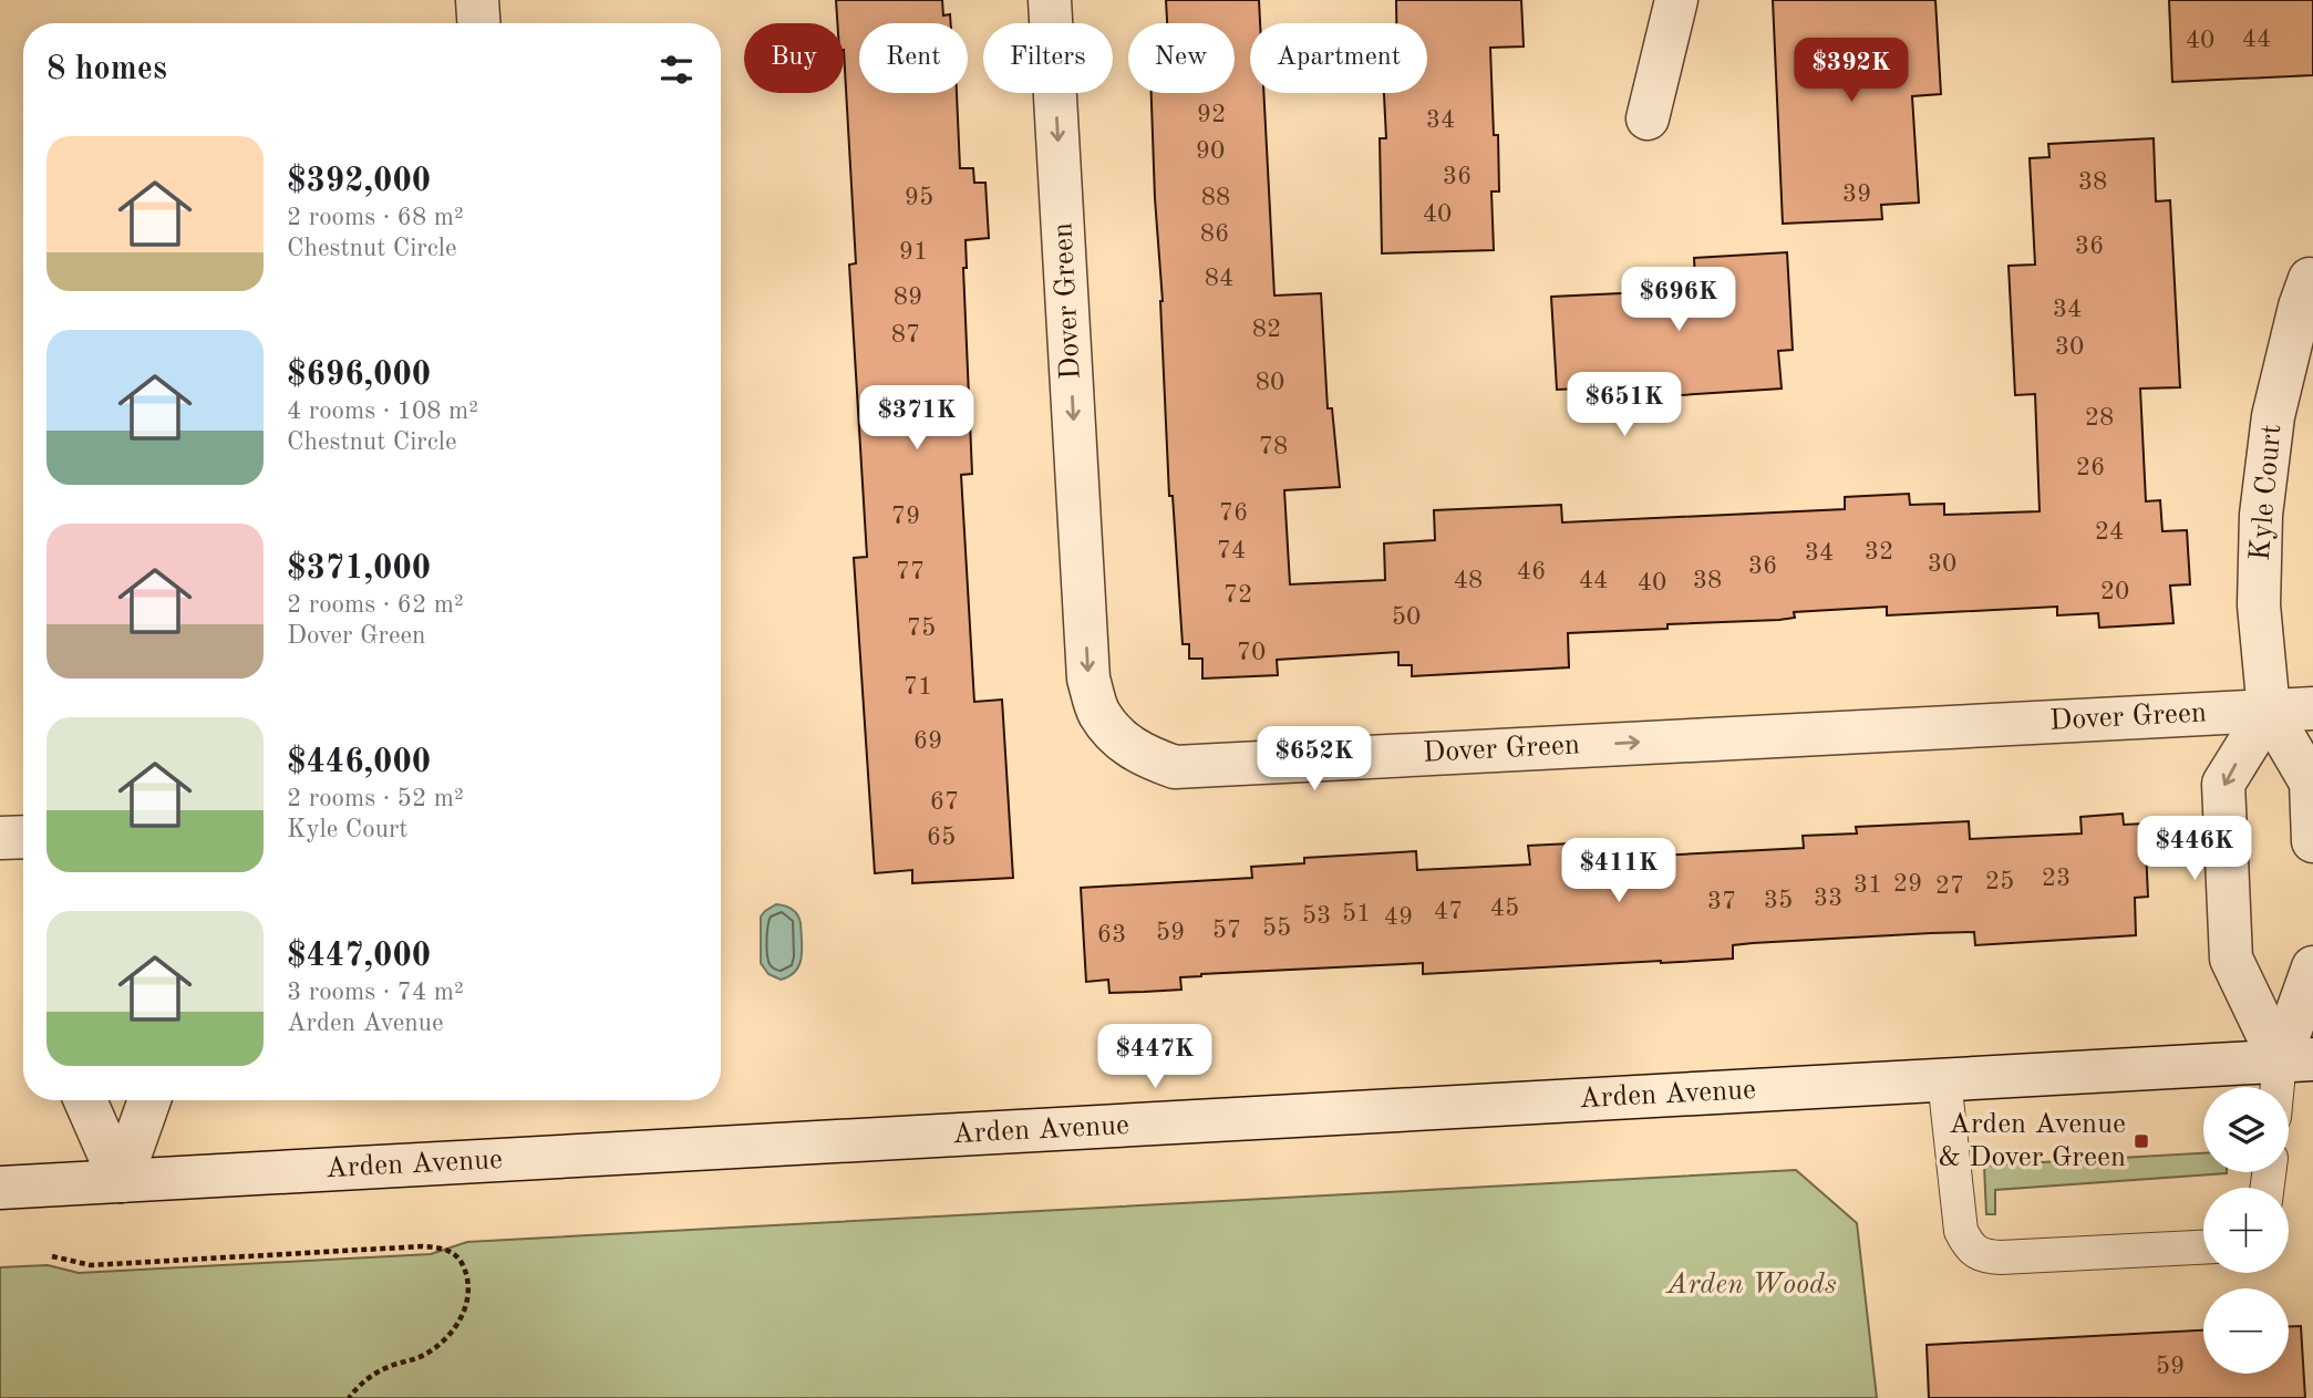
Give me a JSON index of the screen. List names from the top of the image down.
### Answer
{
  "streets": {
    "street": ["Dover Green", "Kyle Court", "Arden Avenue"]
  },
  "crossings": [
    ["Dover Green", "Kyle Court"]
  ],
  "parks": ["Arden Woods"],
  "places": {
    "transit": ["Arden Avenue & Dover Green"]
  },
  "house_numbers": [
    "44",
    "40",
    "92",
    "34",
    "90",
    "36",
    "38",
    "39",
    "95",
    "88",
    "40",
    "86",
    "36",
    "91",
    "84",
    "89",
    "34",
    "82",
    "87",
    "30",
    "80",
    "28",
    "78",
    "26",
    "76",
    "79",
    "24",
    "74",
    "32",
    "34",
    "30",
    "36",
    "77",
    "46",
    "48",
    "44",
    "38",
    "40",
    "20",
    "72",
    "50",
    "75",
    "70",
    "71",
    "69",
    "67",
    "65",
    "23",
    "25",
    "29",
    "31",
    "27",
    "33",
    "35",
    "37",
    "45",
    "47",
    "51",
    "53",
    "49",
    "55",
    "57",
    "59",
    "63",
    "59"
  ],
  "page": {
    "chip": [
      "Buy",
      "Rent",
      "Filters",
      "New",
      "Apartment"
    ],
    "heading": "8 homes",
    "price": [
      "$392K",
      "$696K",
      "$651K",
      "$371K",
      "$652K",
      "$446K",
      "$411K",
      "$447K"
    ],
    "list": [
      {
        "name": "$392,000",
        "note": "2 rooms · 68 m² · Chestnut Circle"
      },
      {
        "name": "$696,000",
        "note": "4 rooms · 108 m² · Chestnut Circle"
      },
      {
        "name": "$371,000",
        "note": "2 rooms · 62 m² · Dover Green"
      },
      {
        "name": "$446,000",
        "note": "2 rooms · 52 m² · Kyle Court"
      },
      {
        "name": "$447,000",
        "note": "3 rooms · 74 m² · Arden Avenue"
      }
    ],
    "map_buttons": ["+", "−"]
  }
}
